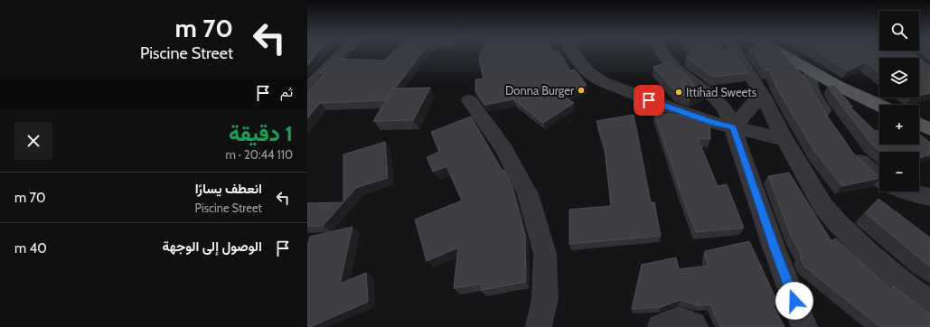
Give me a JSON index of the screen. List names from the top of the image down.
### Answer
{
  "places": ["Donna Burger", "Ittihad Sweets"],
  "page": {
    "turn": ["70 m", "Piscine Street"],
    "map_buttons": ["+", "−"],
    "then": "ثم",
    "heading": ["1 دقيقة", "110 m · 20:44"],
    "list": [
      {
        "name": "انعطف يسارًا",
        "note": "Piscine Street",
        "value": "70 m"
      },
      {
        "name": "الوصول إلى الوجهة",
        "value": "40 m"
      }
    ]
  }
}
